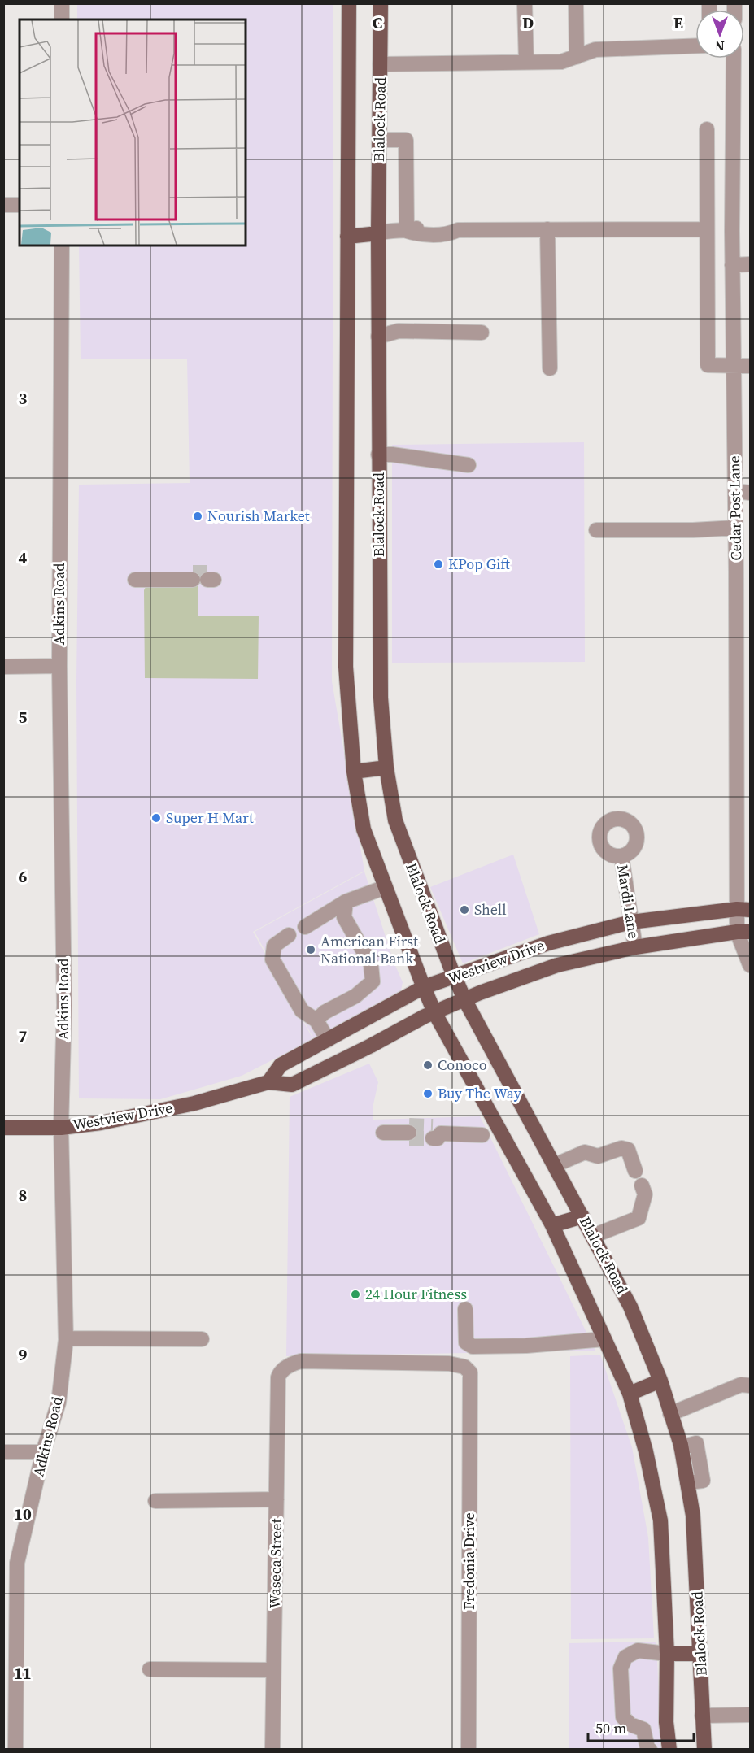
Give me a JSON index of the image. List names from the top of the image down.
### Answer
{
  "streets": {
    "main road": ["Blalock Road", "Westview Drive"],
    "street": [
      "Cedar Post Lane",
      "Adkins Road",
      "Mardi Lane",
      "Fredonia Drive",
      "Waseca Street"
    ]
  },
  "crossings": [
    ["Blalock Road", "Westview Drive"],
    ["Cedar Post Lane", "Westview Drive"],
    ["Adkins Road", "Westview Drive"],
    ["Mardi Lane", "Westview Drive"],
    ["Fredonia Drive", "Waseca Street"]
  ],
  "places": [
    "Nourish Market",
    "KPop Gift",
    "Super H Mart",
    "Shell",
    "American First National Bank",
    "Conoco",
    "Buy The Way",
    "24 Hour Fitness"
  ],
  "scale_bar": "50 m",
  "north": "bottom",
  "grid": {
    "columns": ["C", "D", "E"],
    "rows": [
      "3",
      "4",
      "5",
      "6",
      "7",
      "8",
      "9",
      "10",
      "11"
    ]
  }
}
